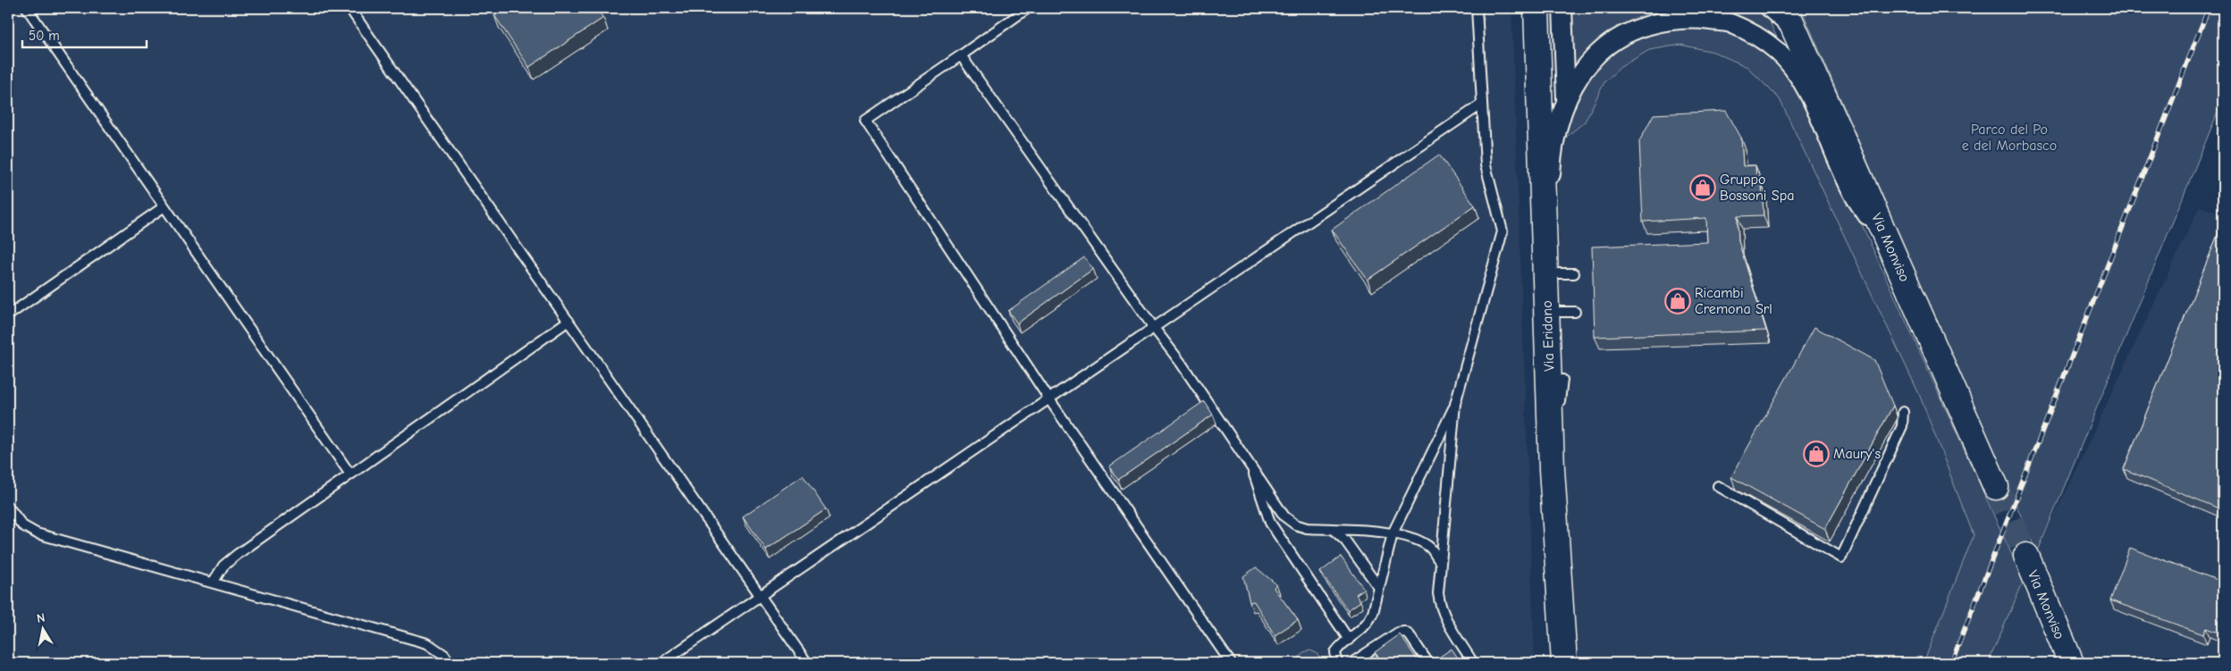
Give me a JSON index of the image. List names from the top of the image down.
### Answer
{
  "streets": {
    "main road": ["Via Monviso", "Via Eridano"]
  },
  "parks": ["Parco del Po e del Morbasco"],
  "places": {
    "shop": ["Gruppo Bossoni Spa", "Ricambi Cremona Srl", "Maury's"]
  },
  "scale_bar": "50 m",
  "north": "top"
}
